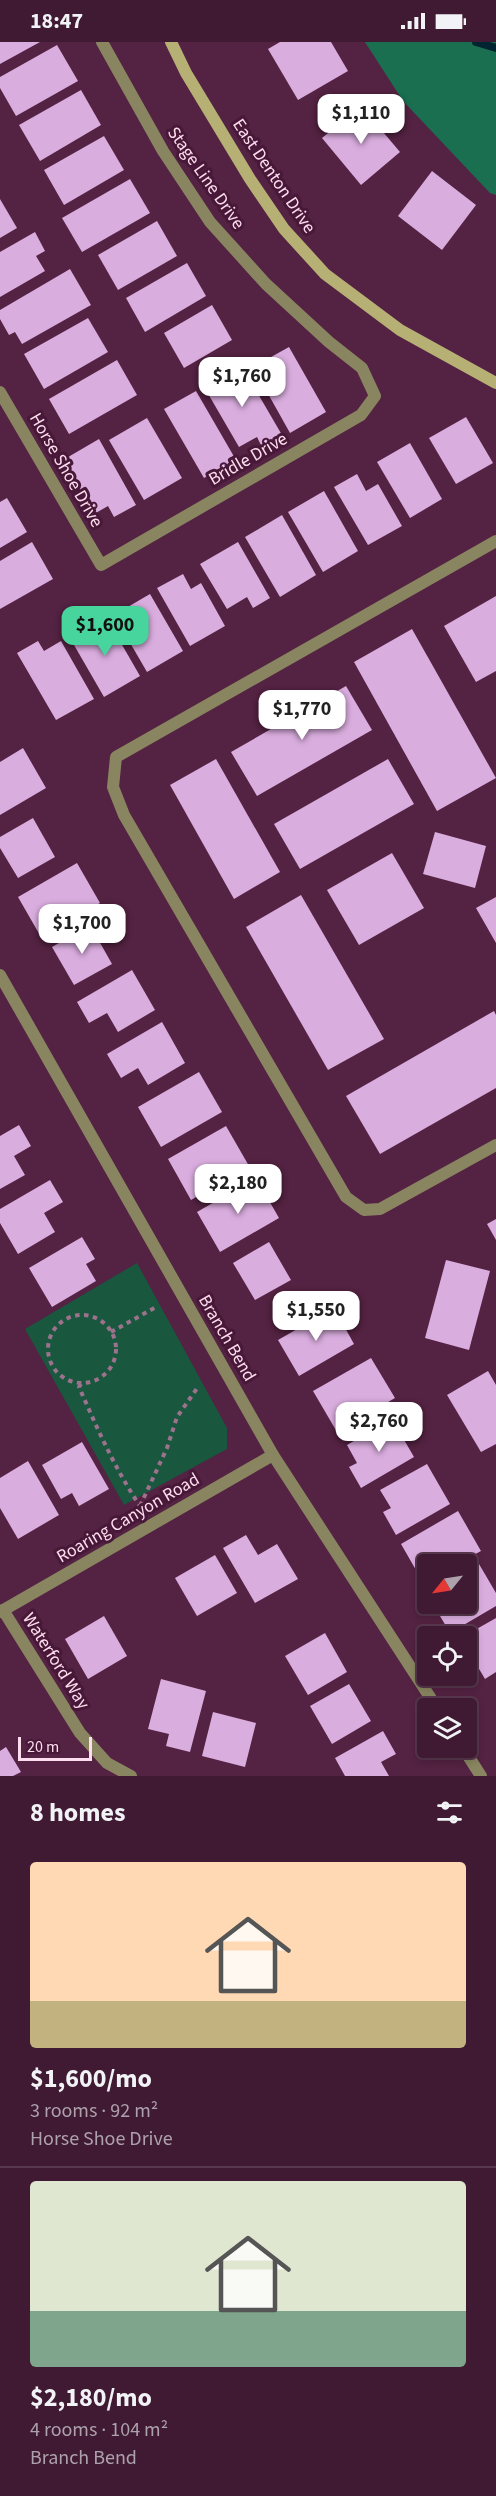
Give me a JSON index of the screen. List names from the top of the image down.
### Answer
{
  "streets": {
    "street": [
      "East Denton Drive",
      "Stage Line Drive",
      "Bridle Drive",
      "Horse Shoe Drive",
      "Branch Bend",
      "Roaring Canyon Road",
      "Waterford Way"
    ]
  },
  "crossings": [
    ["Stage Line Drive", "Bridle Drive"],
    ["Bridle Drive", "Horse Shoe Drive"],
    ["Branch Bend", "Roaring Canyon Road"],
    ["Roaring Canyon Road", "Waterford Way"]
  ],
  "scale_bar": "20 m",
  "north": "bottom left",
  "page": {
    "status": "18:47",
    "price": [
      "$1,110",
      "$1,760",
      "$1,600",
      "$1,770",
      "$1,700",
      "$2,180",
      "$1,550",
      "$2,760"
    ],
    "scale": "20 m",
    "heading": "8 homes",
    "list": [
      {
        "name": "$1,600/mo",
        "note": "3 rooms · 92 m² · Horse Shoe Drive"
      },
      {
        "name": "$2,180/mo",
        "note": "4 rooms · 104 m² · Branch Bend"
      }
    ]
  }
}
